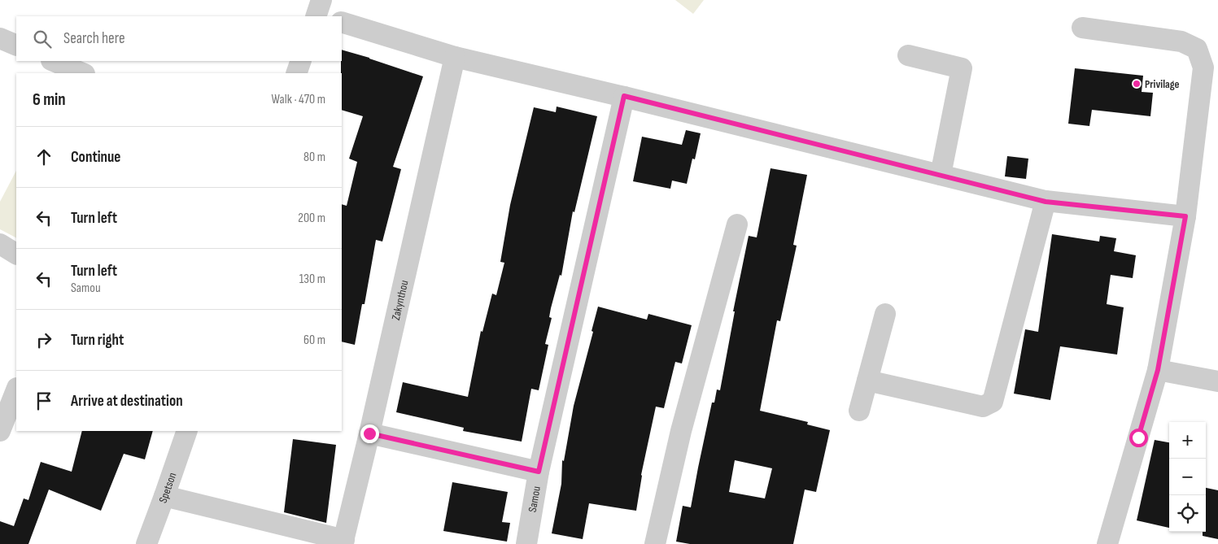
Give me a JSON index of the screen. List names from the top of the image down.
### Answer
{
  "streets": {
    "street": ["Zakynthou", "Spetson", "Samou"]
  },
  "places": ["Privilage"],
  "page": {
    "search": "Search here",
    "heading": ["6 min", "Walk · 470 m"],
    "list": [
      ["Continue", "80 m"],
      ["Turn left", "200 m"],
      ["Turn left", "Samou", "130 m"],
      ["Turn right", "60 m"],
      "Arrive at destination"
    ],
    "map_buttons": ["+", "−"]
  }
}
